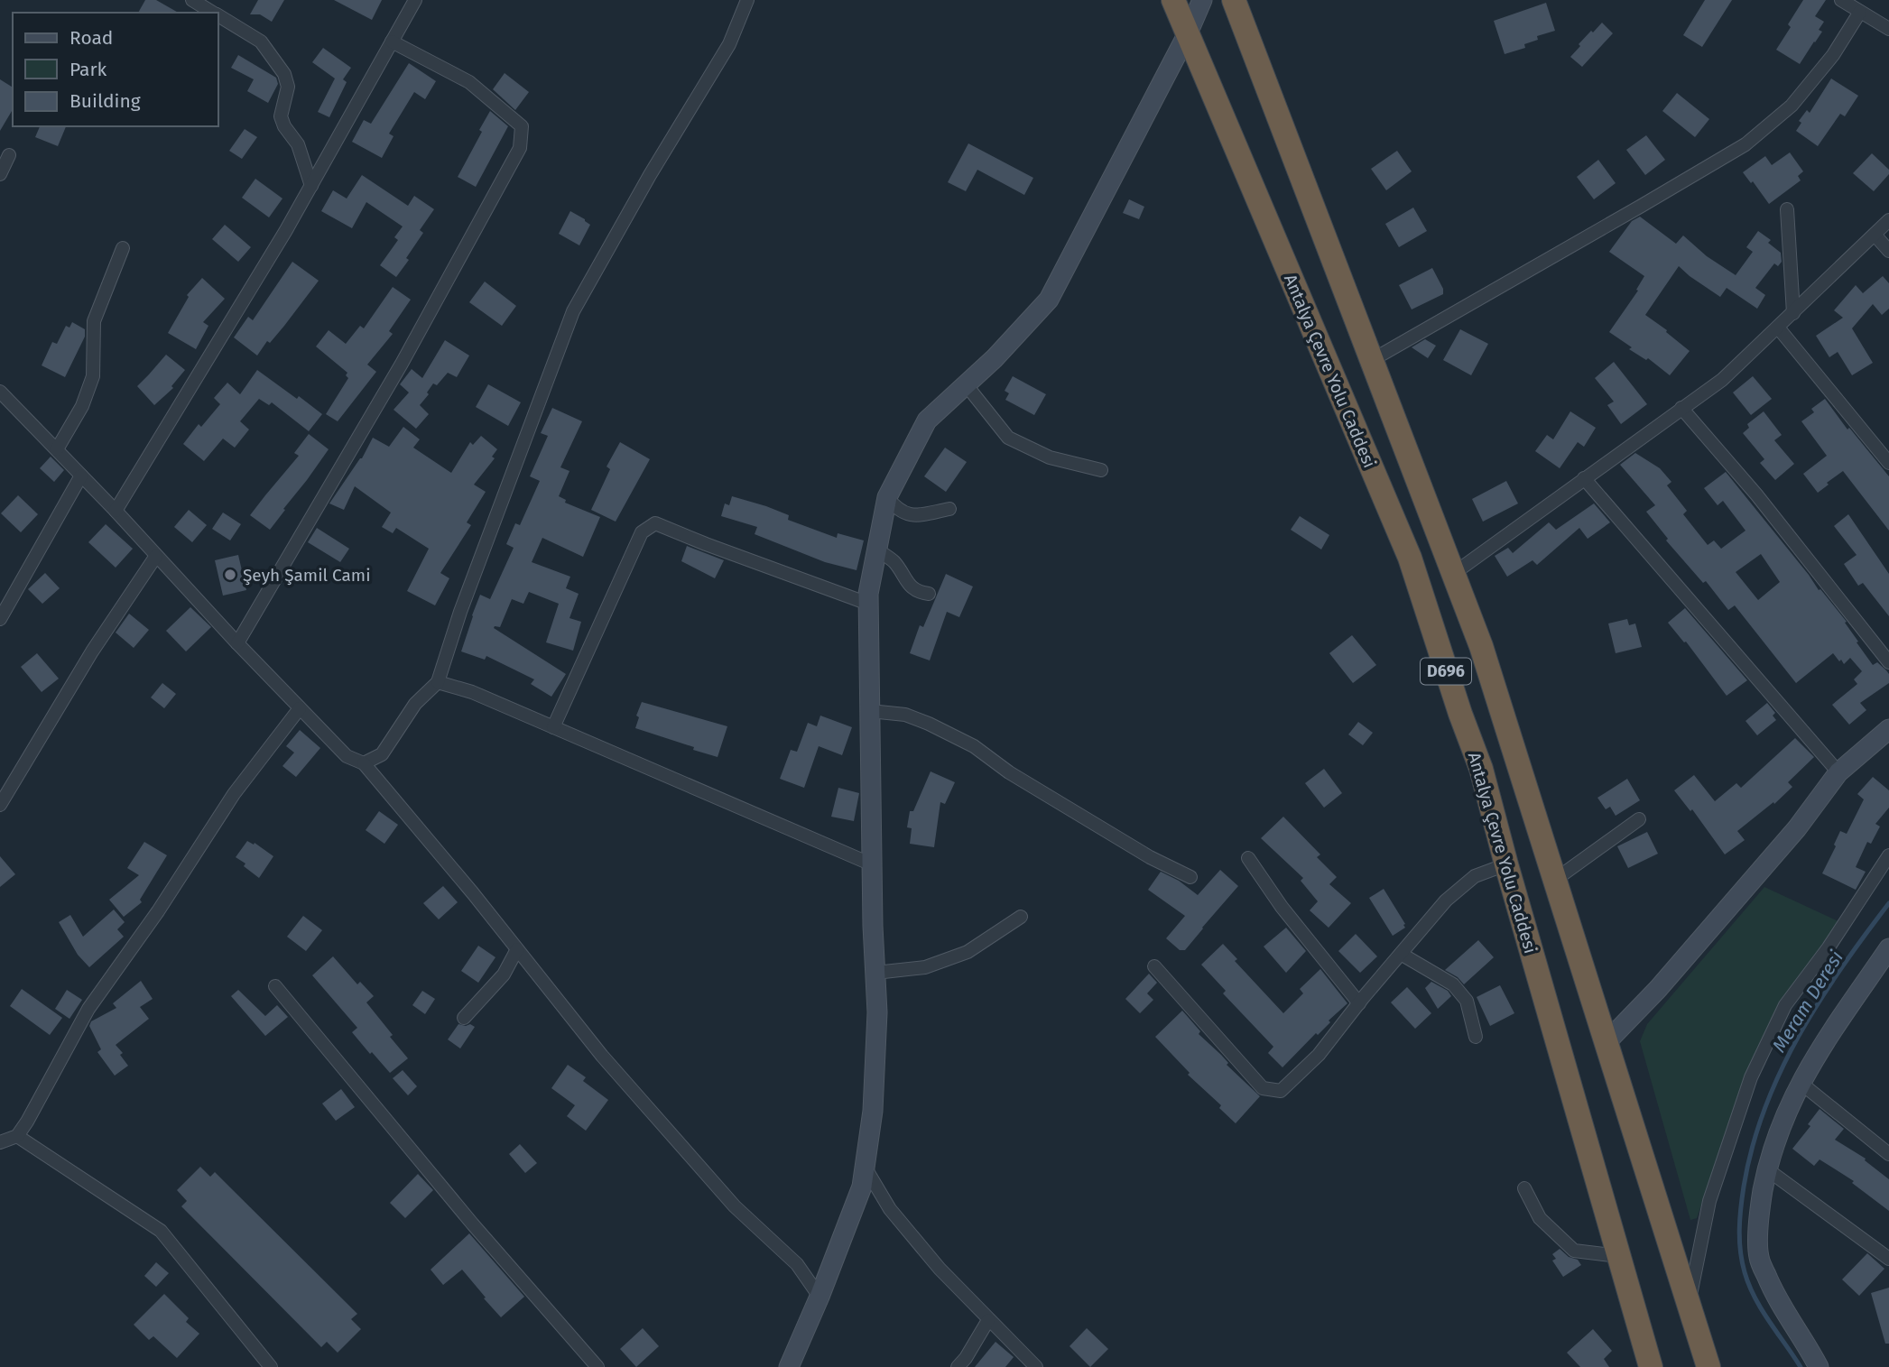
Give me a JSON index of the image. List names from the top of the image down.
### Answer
{
  "streets": {
    "highway": ["Antalya Çevre Yolu Caddesi", "D696"]
  },
  "water": ["Meram Deresi"],
  "places": ["Şeyh Şamil Cami"],
  "legend": ["Road", "Park", "Building"]
}
